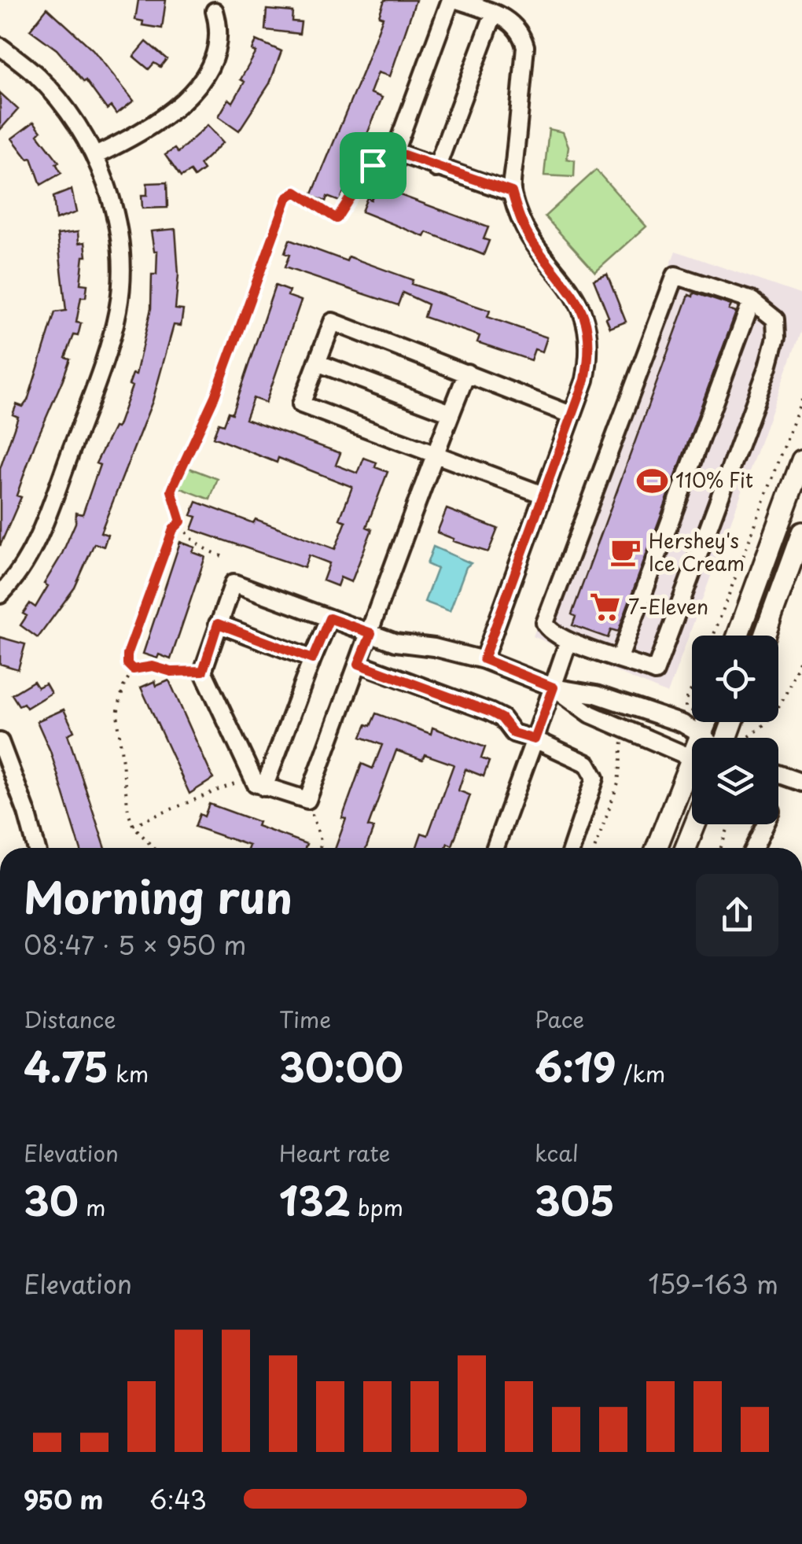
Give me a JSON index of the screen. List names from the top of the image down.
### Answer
{
  "places": {
    "sports": ["110% Fit"],
    "cafe": ["Hershey's Ice Cream"],
    "supermarket": ["7-Eleven"]
  },
  "page": {
    "heading": ["Morning run", "08:47 · 5 × 950 m"],
    "stats": [
      ["Distance", "4.75 km"],
      ["Time", "30:00"],
      ["Pace", "6:19 /km"],
      ["Elevation", "30 m"],
      ["Heart rate", "132 bpm"],
      ["kcal", "305"]
    ],
    "chart": ["Elevation", "159–163 m"],
    "list": [
      {
        "name": "950 m",
        "note": "6:43"
      }
    ]
  }
}
